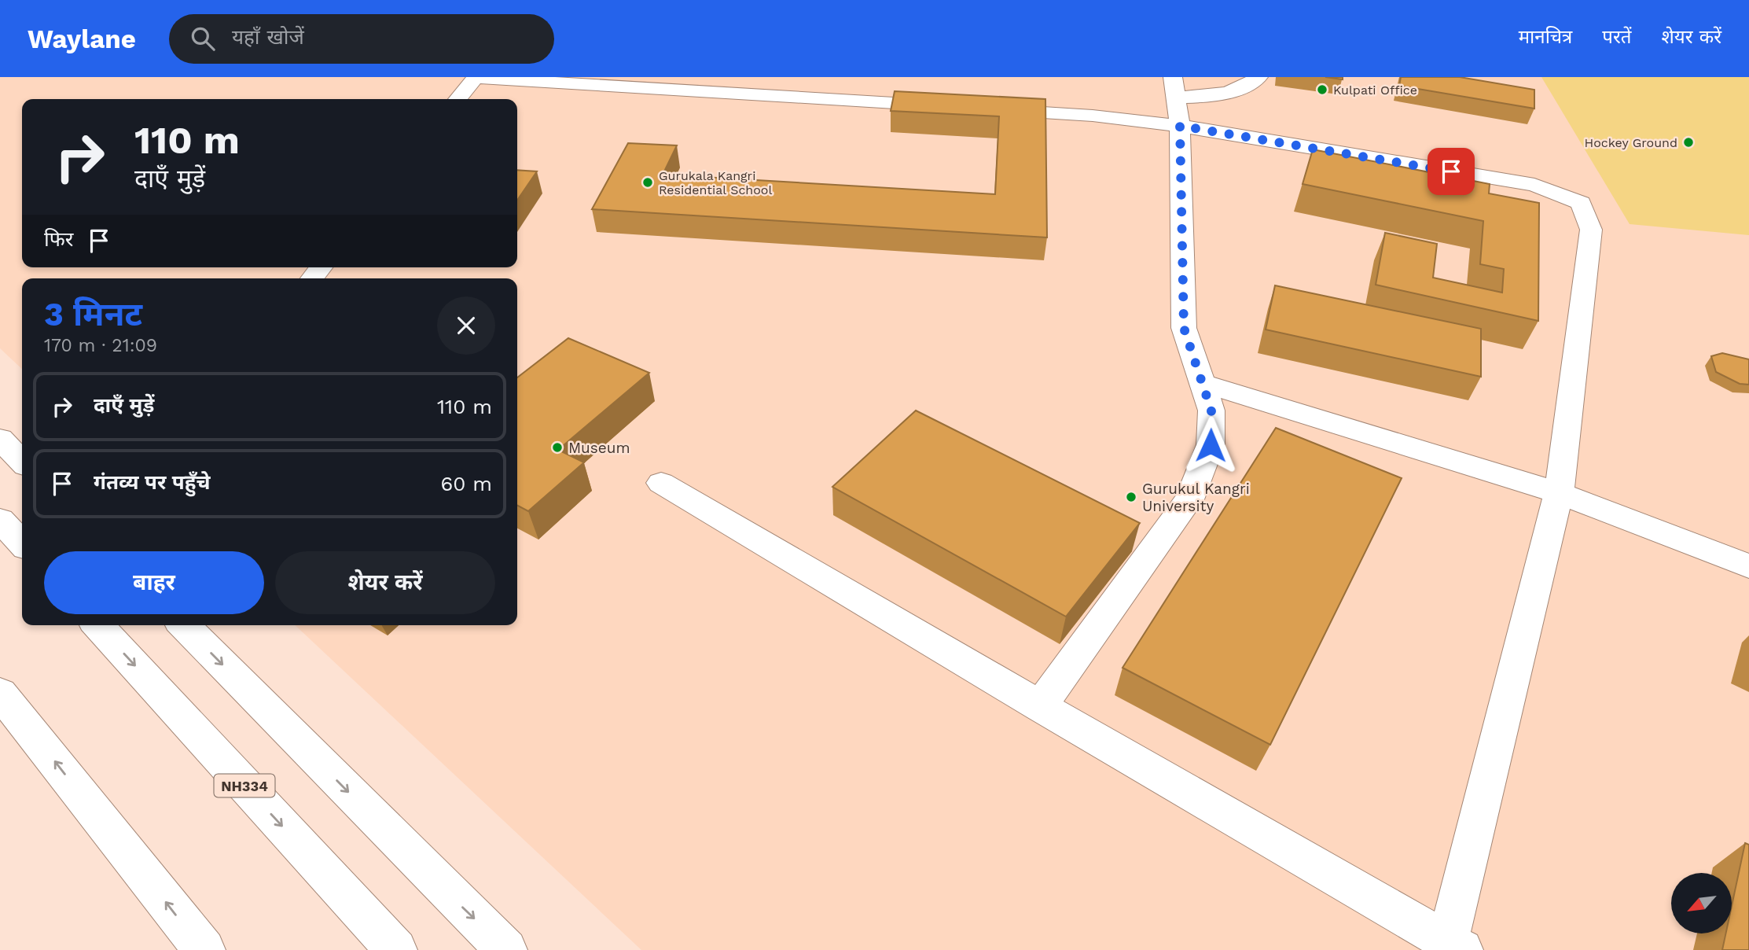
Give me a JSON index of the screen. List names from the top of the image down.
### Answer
{
  "streets": {
    "main road": ["NH334"]
  },
  "places": [
    "Kulpati Office",
    "Hockey Ground",
    "Gurukala Kangri Residential School",
    "Museum",
    "Gurukul Kangri University"
  ],
  "north": "bottom left",
  "page": {
    "header": "Waylane",
    "search": "यहाँ खोजें",
    "nav": ["मानचित्र", "परतें", "शेयर करें"],
    "turn": ["110 m", "दाएँ मुड़ें"],
    "then": "फिर",
    "heading": ["3 मिनट", "170 m · 21:09"],
    "list": [
      {
        "name": "दाएँ मुड़ें",
        "value": "110 m"
      },
      {
        "name": "गंतव्य पर पहुँचे",
        "value": "60 m"
      }
    ],
    "buttons": ["बाहर", "शेयर करें"]
  }
}
